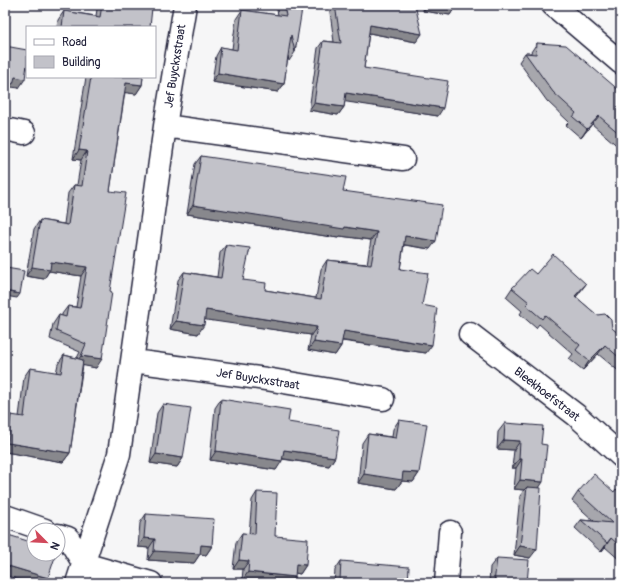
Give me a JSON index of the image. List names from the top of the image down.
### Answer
{
  "streets": {
    "street": ["Jef Buyckxstraat", "Bleekhoefstraat"]
  },
  "legend": ["Road", "Building"],
  "north": "bottom right"
}
